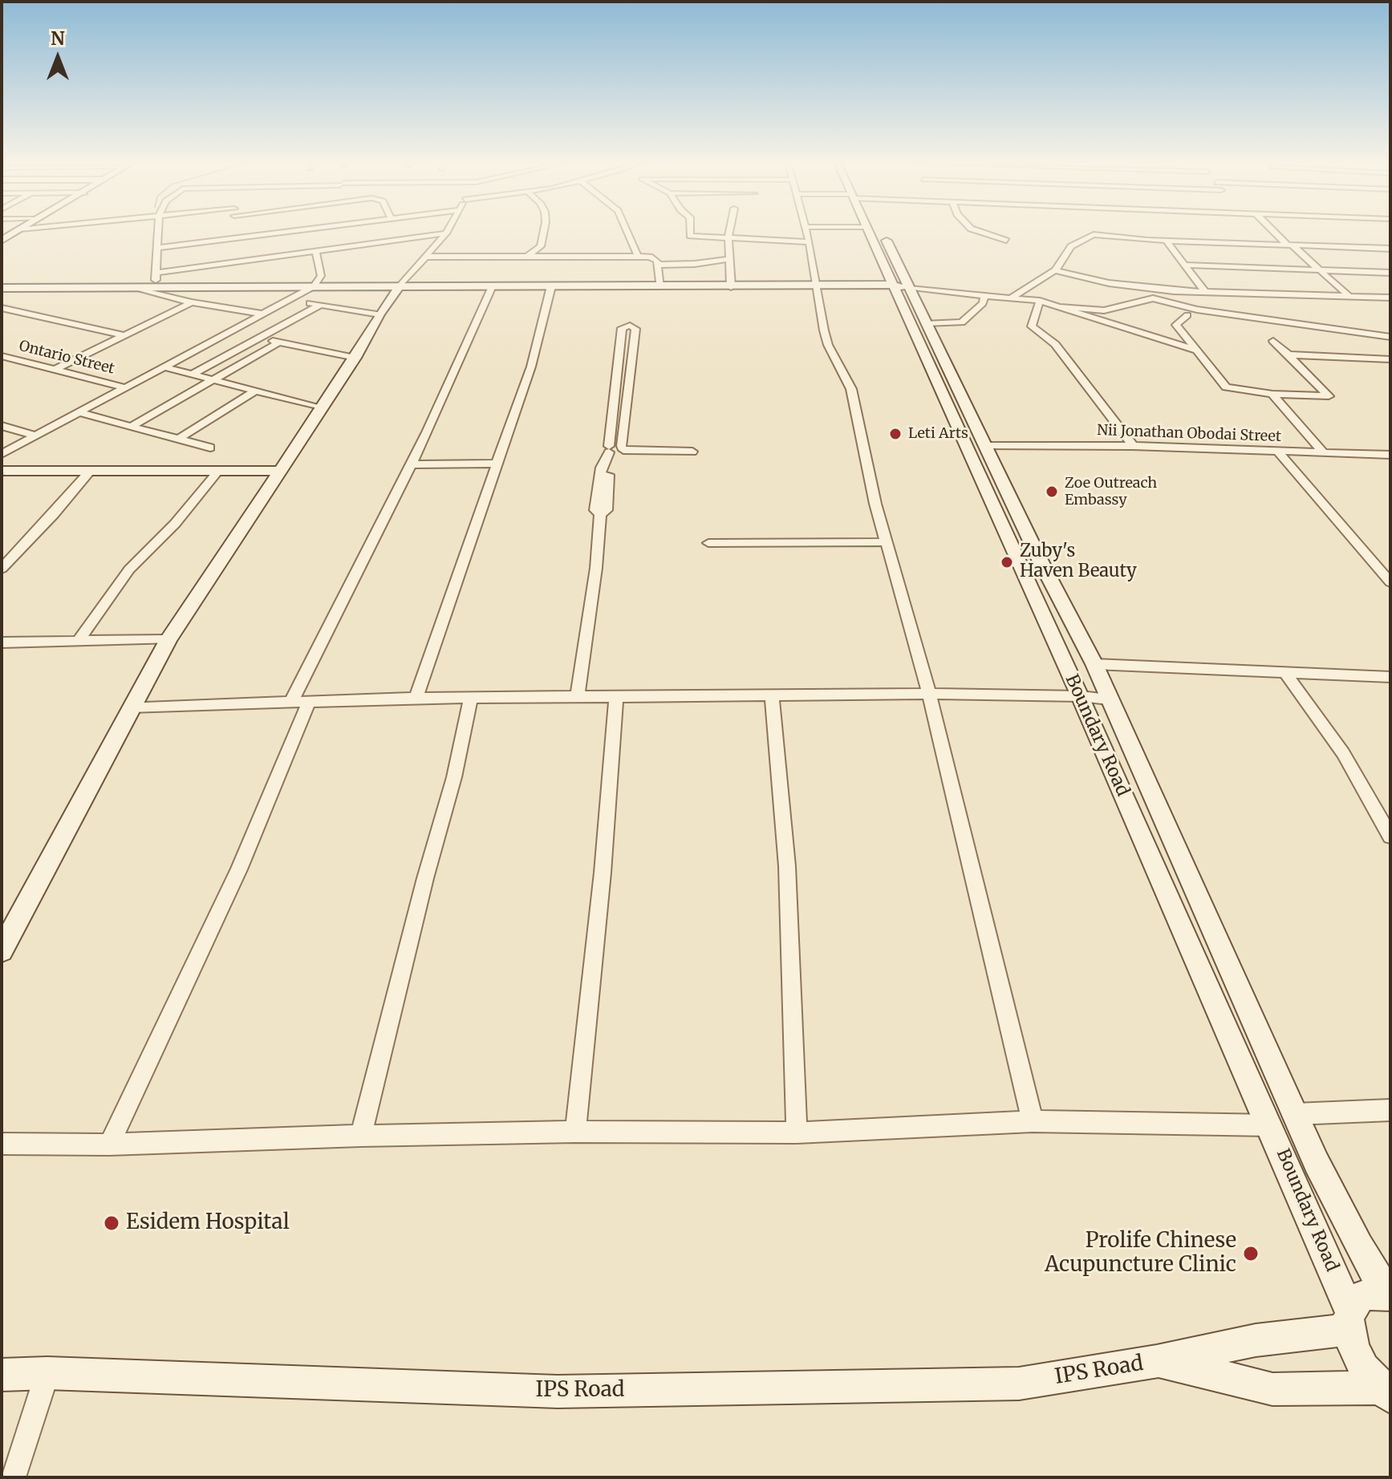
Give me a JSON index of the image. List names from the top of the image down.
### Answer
{
  "streets": {
    "street": [
      "Ontario Street",
      "Nii Jonathan Obodai Street",
      "Boundary Road",
      "IPS Road"
    ]
  },
  "crossings": [
    ["Nii Jonathan Obodai Street", "Boundary Road"],
    ["Boundary Road", "IPS Road"]
  ],
  "places": [
    "Leti Arts",
    "Zoe Outreach Embassy",
    "Zuby's Haven Beauty",
    "Esidem Hospital",
    "Prolife Chinese Acupuncture Clinic"
  ],
  "north": "top"
}
